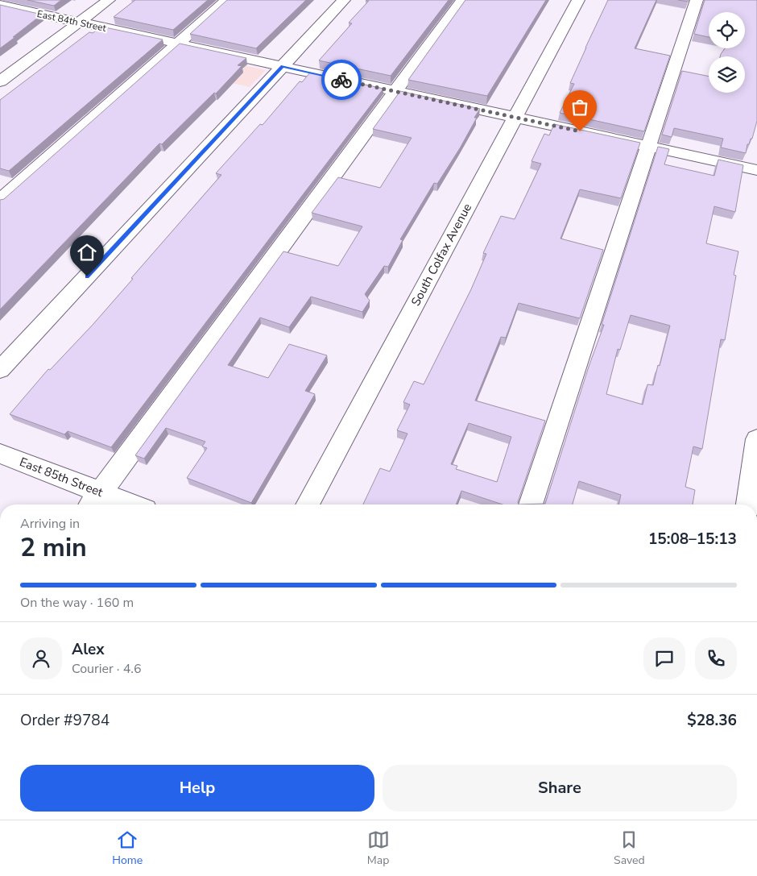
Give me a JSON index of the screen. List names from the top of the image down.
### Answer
{
  "streets": {
    "street": ["East 84th Street", "South Colfax Avenue", "East 85th Street"]
  },
  "crossings": [
    ["East 84th Street", "South Colfax Avenue"]
  ],
  "page": {
    "heading": ["2 min", "Arriving in", "15:08–15:13"],
    "panel": [
      "Alex",
      "Courier · 4.6",
      "Order #9784",
      "$28.36"
    ],
    "bar": "On the way · 160 m",
    "buttons": ["Help", "Share"],
    "tabs": ["Home", "Map", "Saved"]
  }
}
